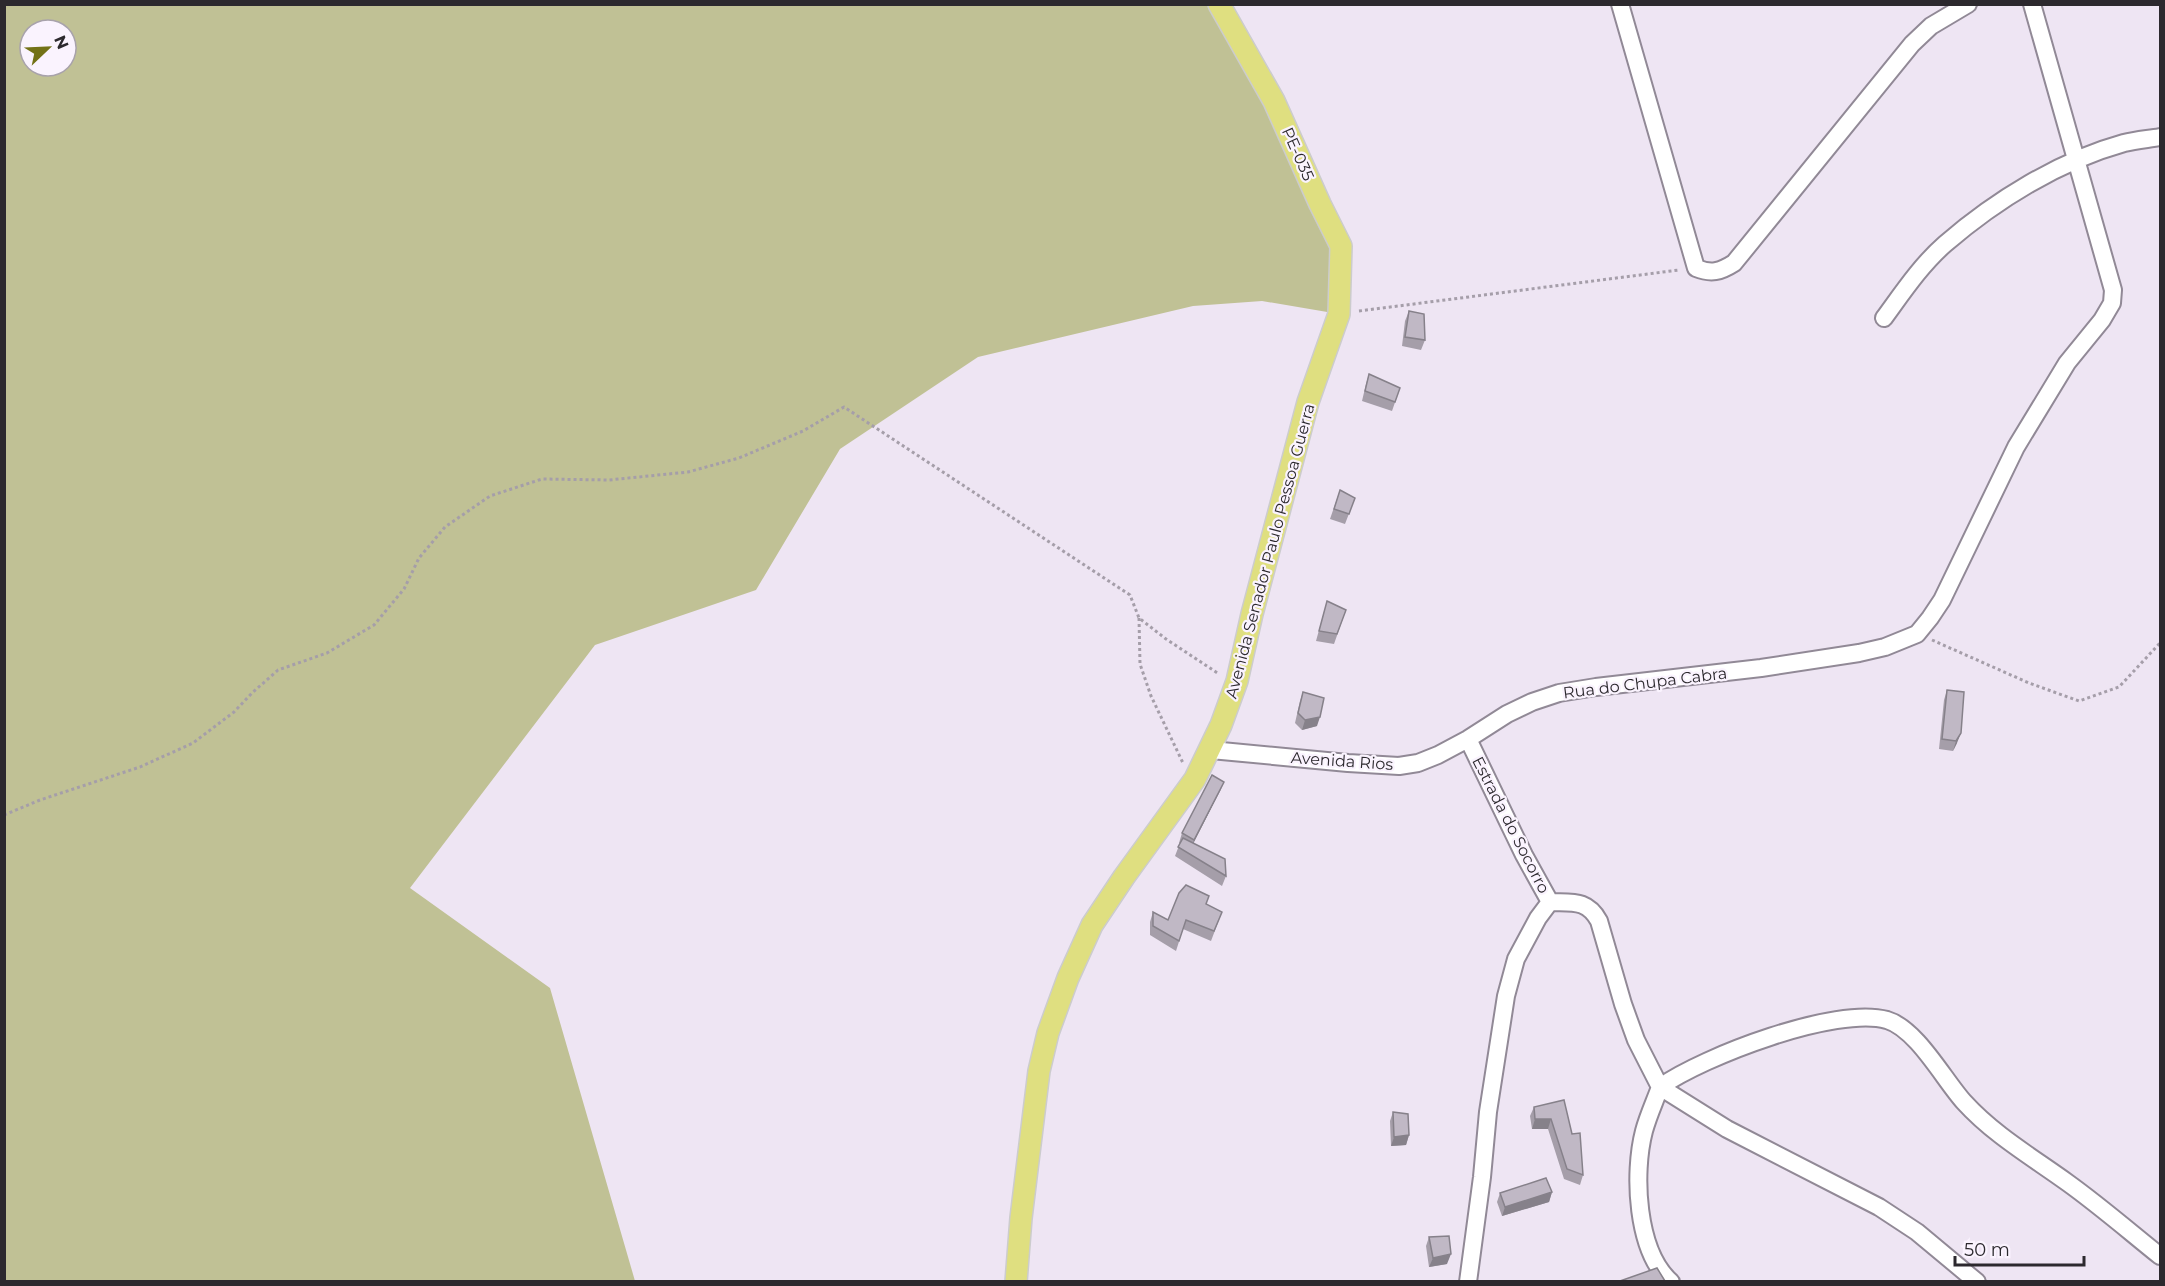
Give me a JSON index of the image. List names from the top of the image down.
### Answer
{
  "streets": {
    "main road": ["PE-035", "Avenida Senador Paulo Pessoa Guerra"],
    "street": ["Rua do Chupa Cabra", "Avenida Rios", "Estrada do Socorro"]
  },
  "crossings": [
    ["PE-035", "Avenida Senador Paulo Pessoa Guerra"],
    ["Avenida Senador Paulo Pessoa Guerra", "Avenida Rios"],
    ["Rua do Chupa Cabra", "Avenida Rios"],
    ["Rua do Chupa Cabra", "Estrada do Socorro"],
    ["Avenida Rios", "Estrada do Socorro"]
  ],
  "scale_bar": "50 m",
  "north": "top right"
}
